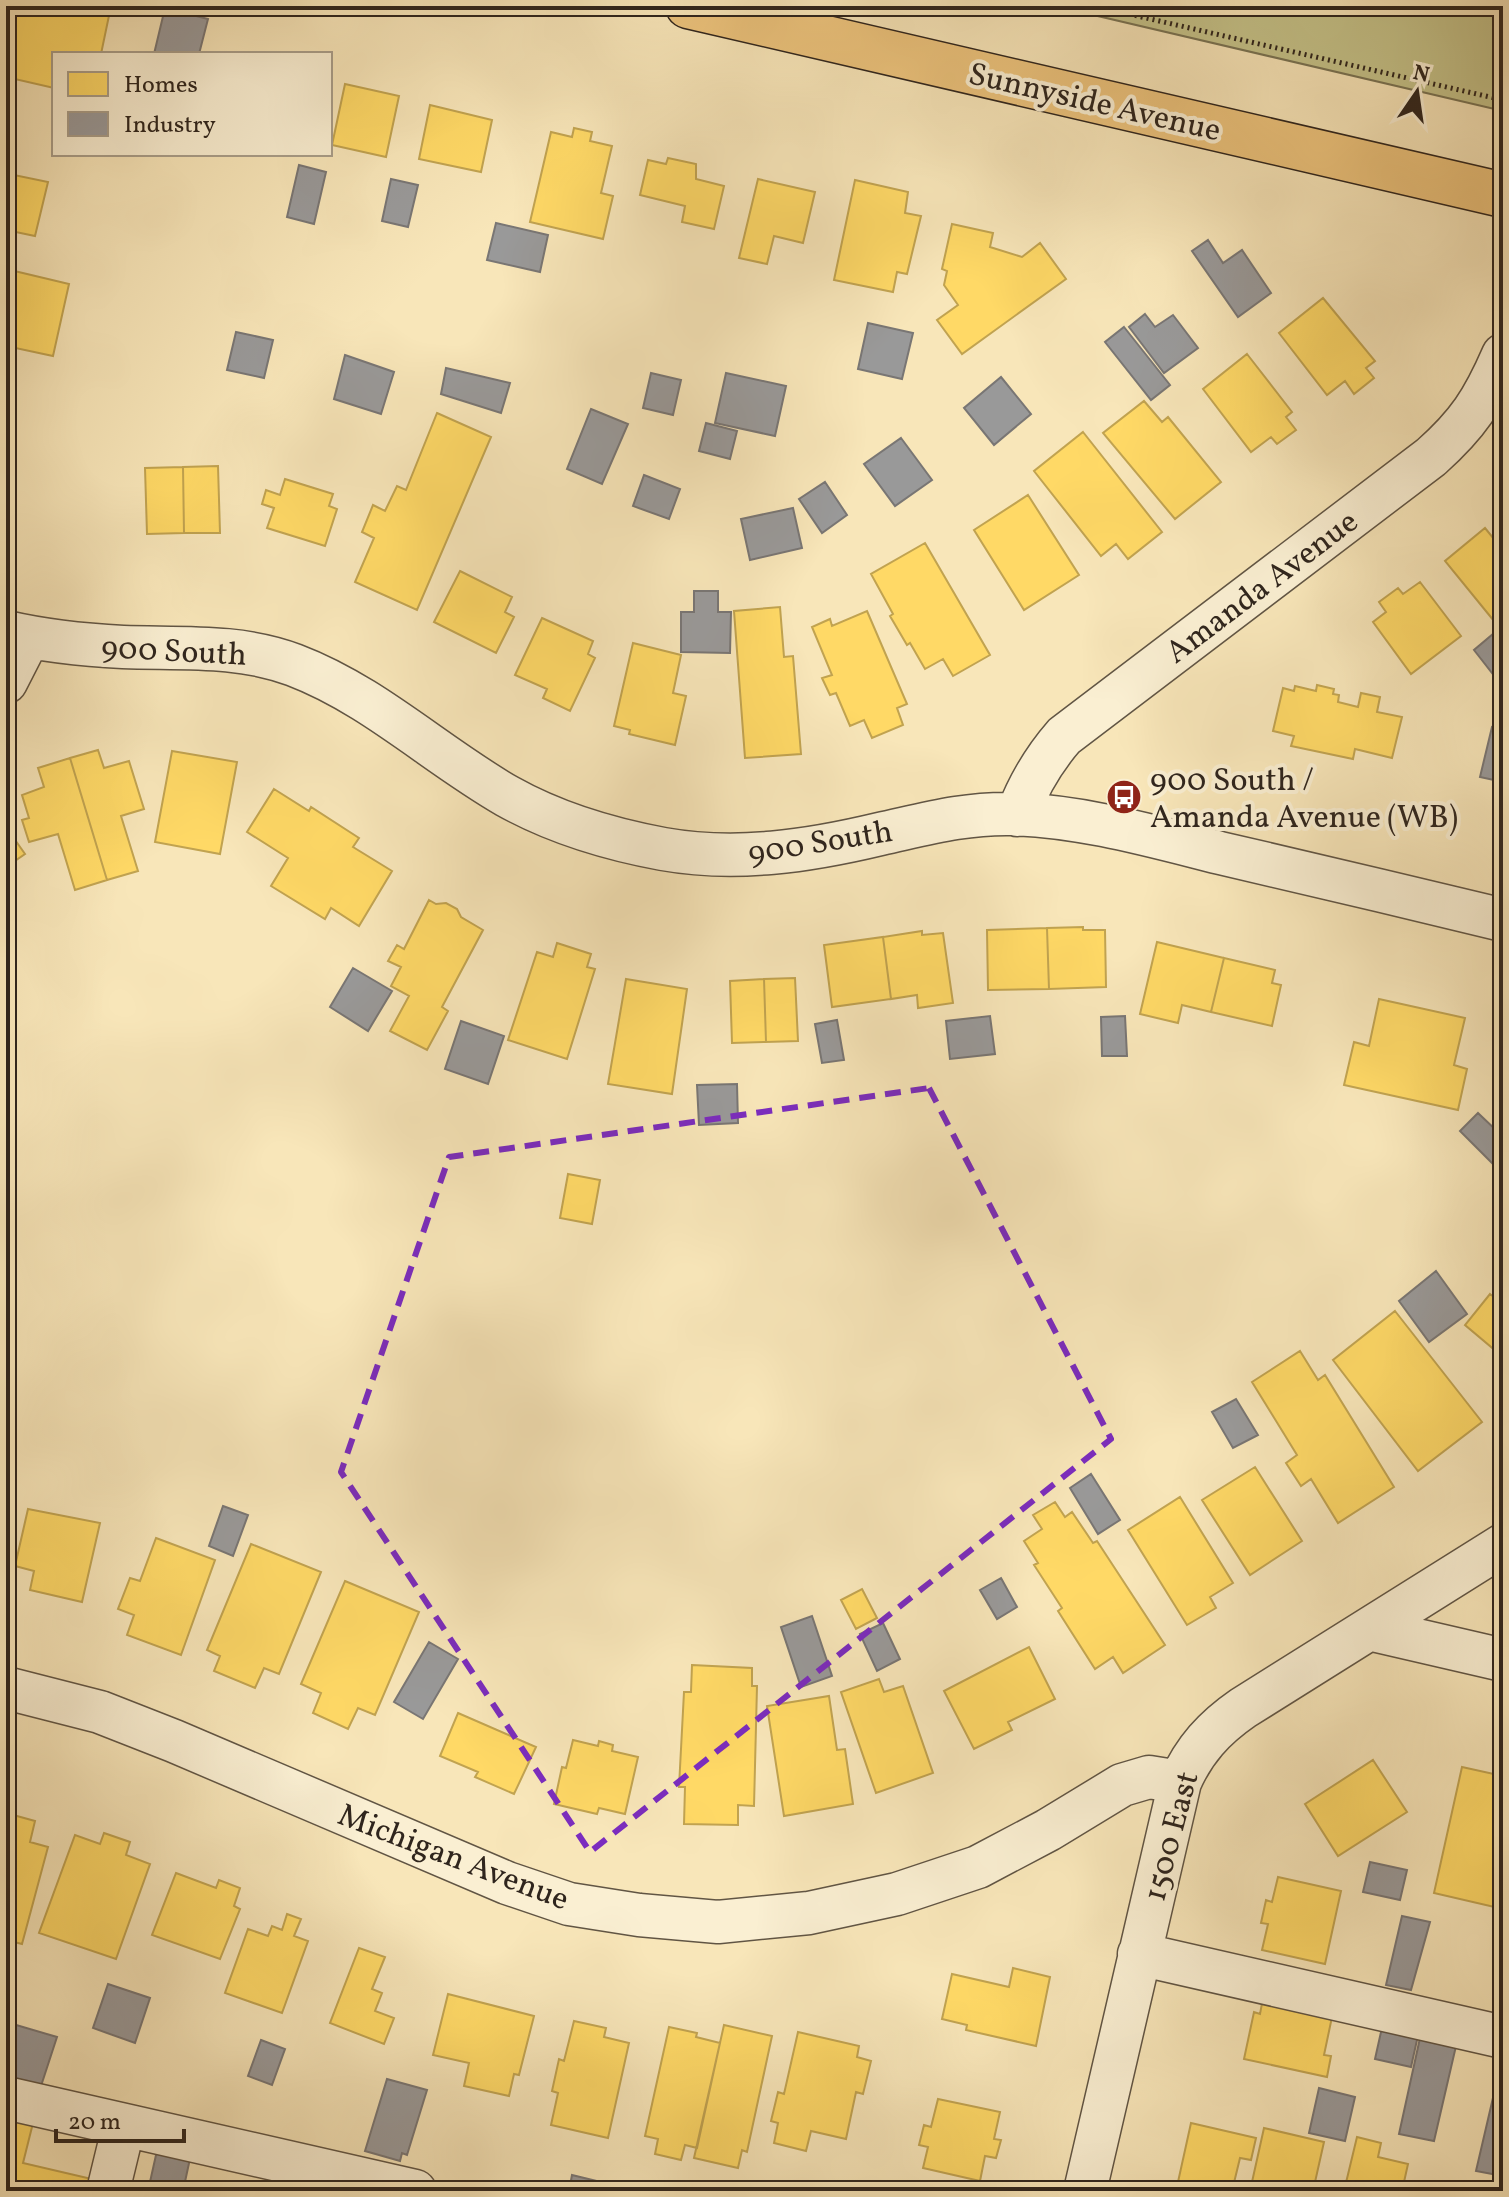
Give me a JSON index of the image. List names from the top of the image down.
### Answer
{
  "streets": {
    "main road": ["Sunnyside Avenue"],
    "street": [
      "Amanda Avenue",
      "900 South",
      "1500 East",
      "Michigan Avenue"
    ]
  },
  "crossings": [
    ["Amanda Avenue", "900 South"],
    ["1500 East", "Michigan Avenue"]
  ],
  "places": {
    "bus stop": ["900 South / Amanda Avenue (WB)"]
  },
  "legend": ["Homes", "Industry"],
  "scale_bar": "20 m",
  "north": "top"
}
